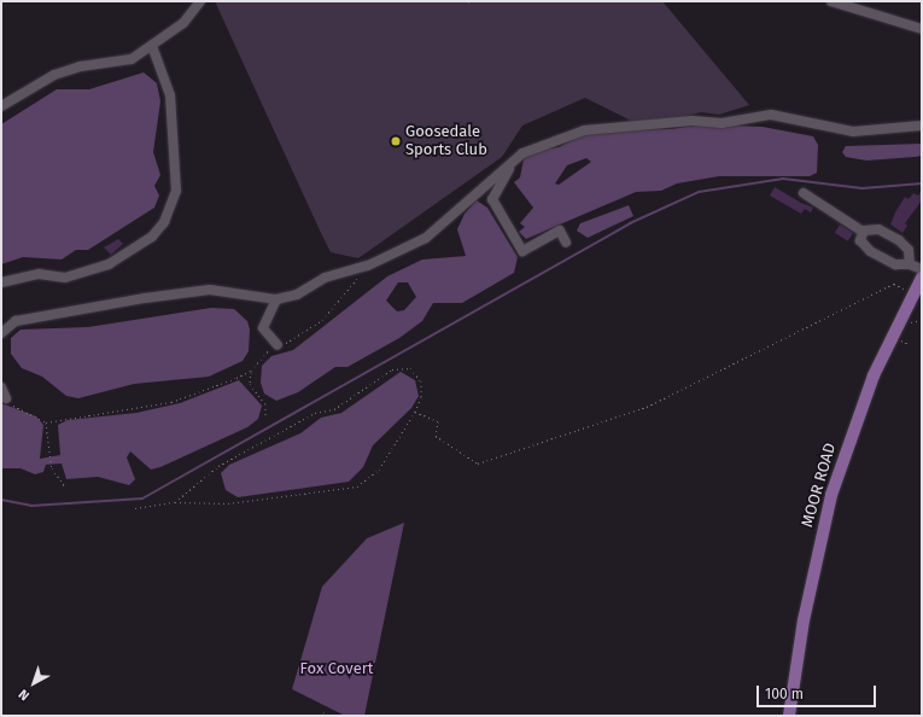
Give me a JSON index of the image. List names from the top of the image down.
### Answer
{
  "streets": {
    "main road": ["MOOR ROAD"]
  },
  "parks": ["Fox Covert"],
  "places": ["Goosedale Sports Club"],
  "scale_bar": "100 m",
  "north": "bottom left"
}
